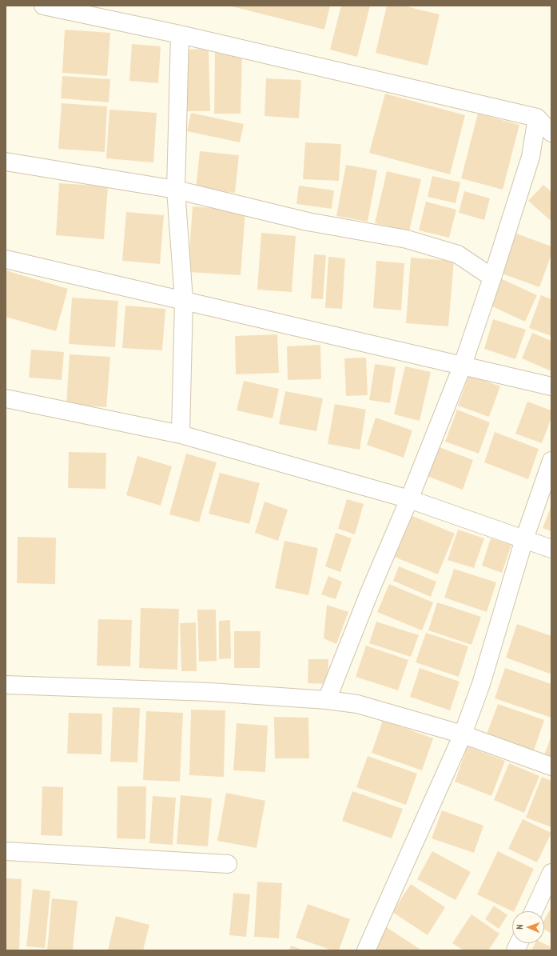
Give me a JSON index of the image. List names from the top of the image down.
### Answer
{
  "north": "left"
}
